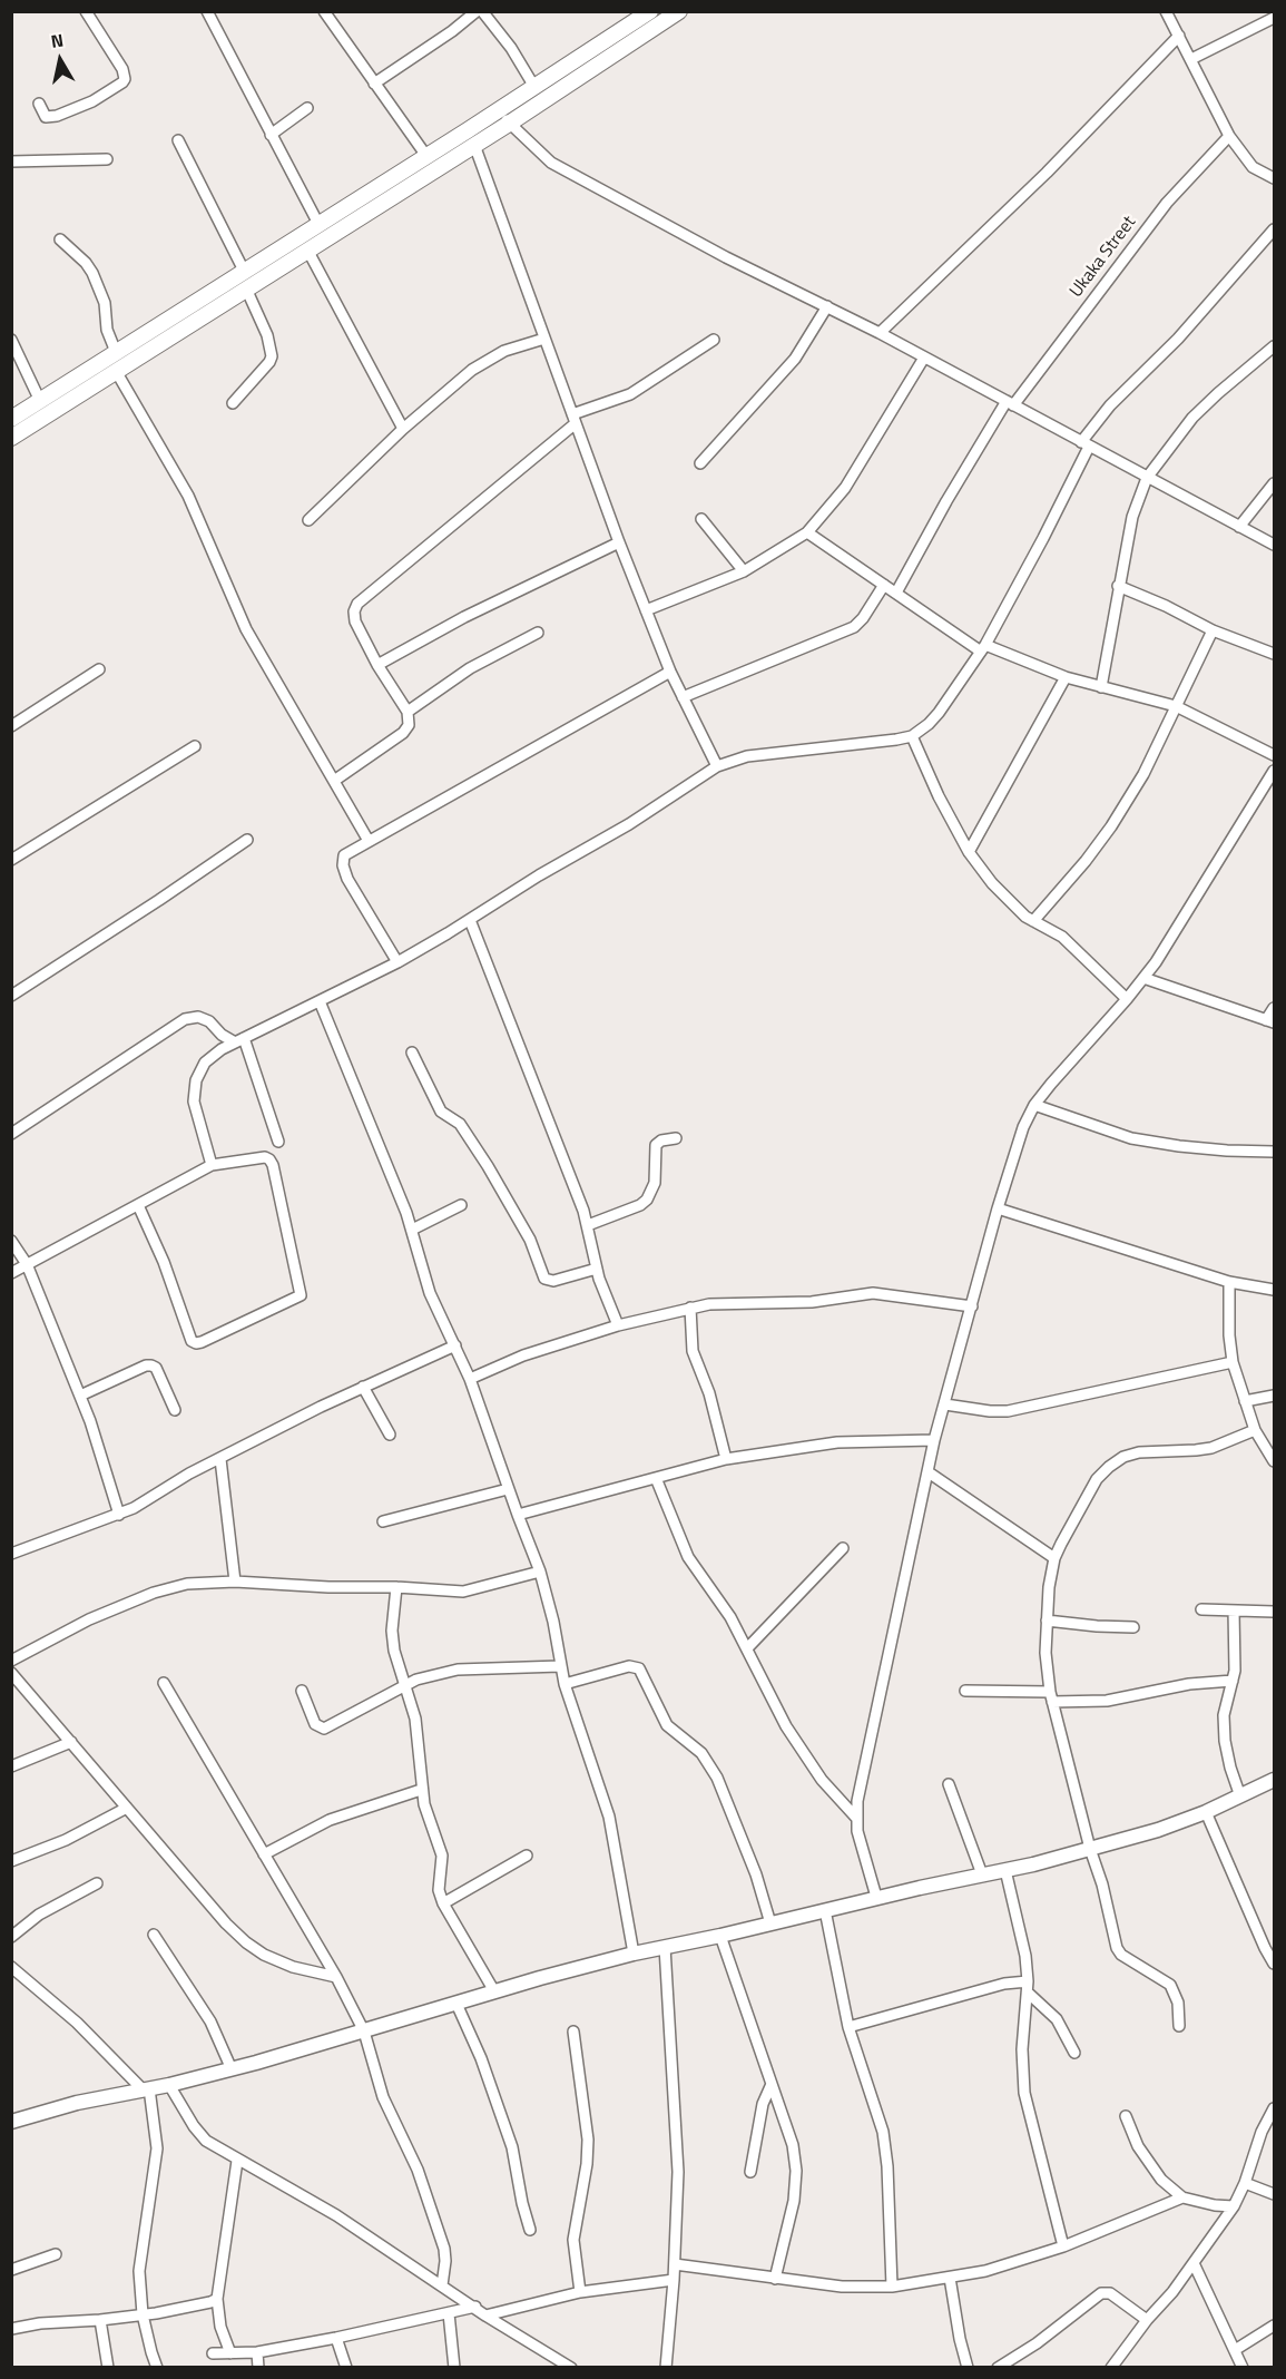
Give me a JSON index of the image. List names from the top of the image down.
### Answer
{
  "streets": {
    "street": ["Ukaka Street"]
  },
  "north": "top"
}
